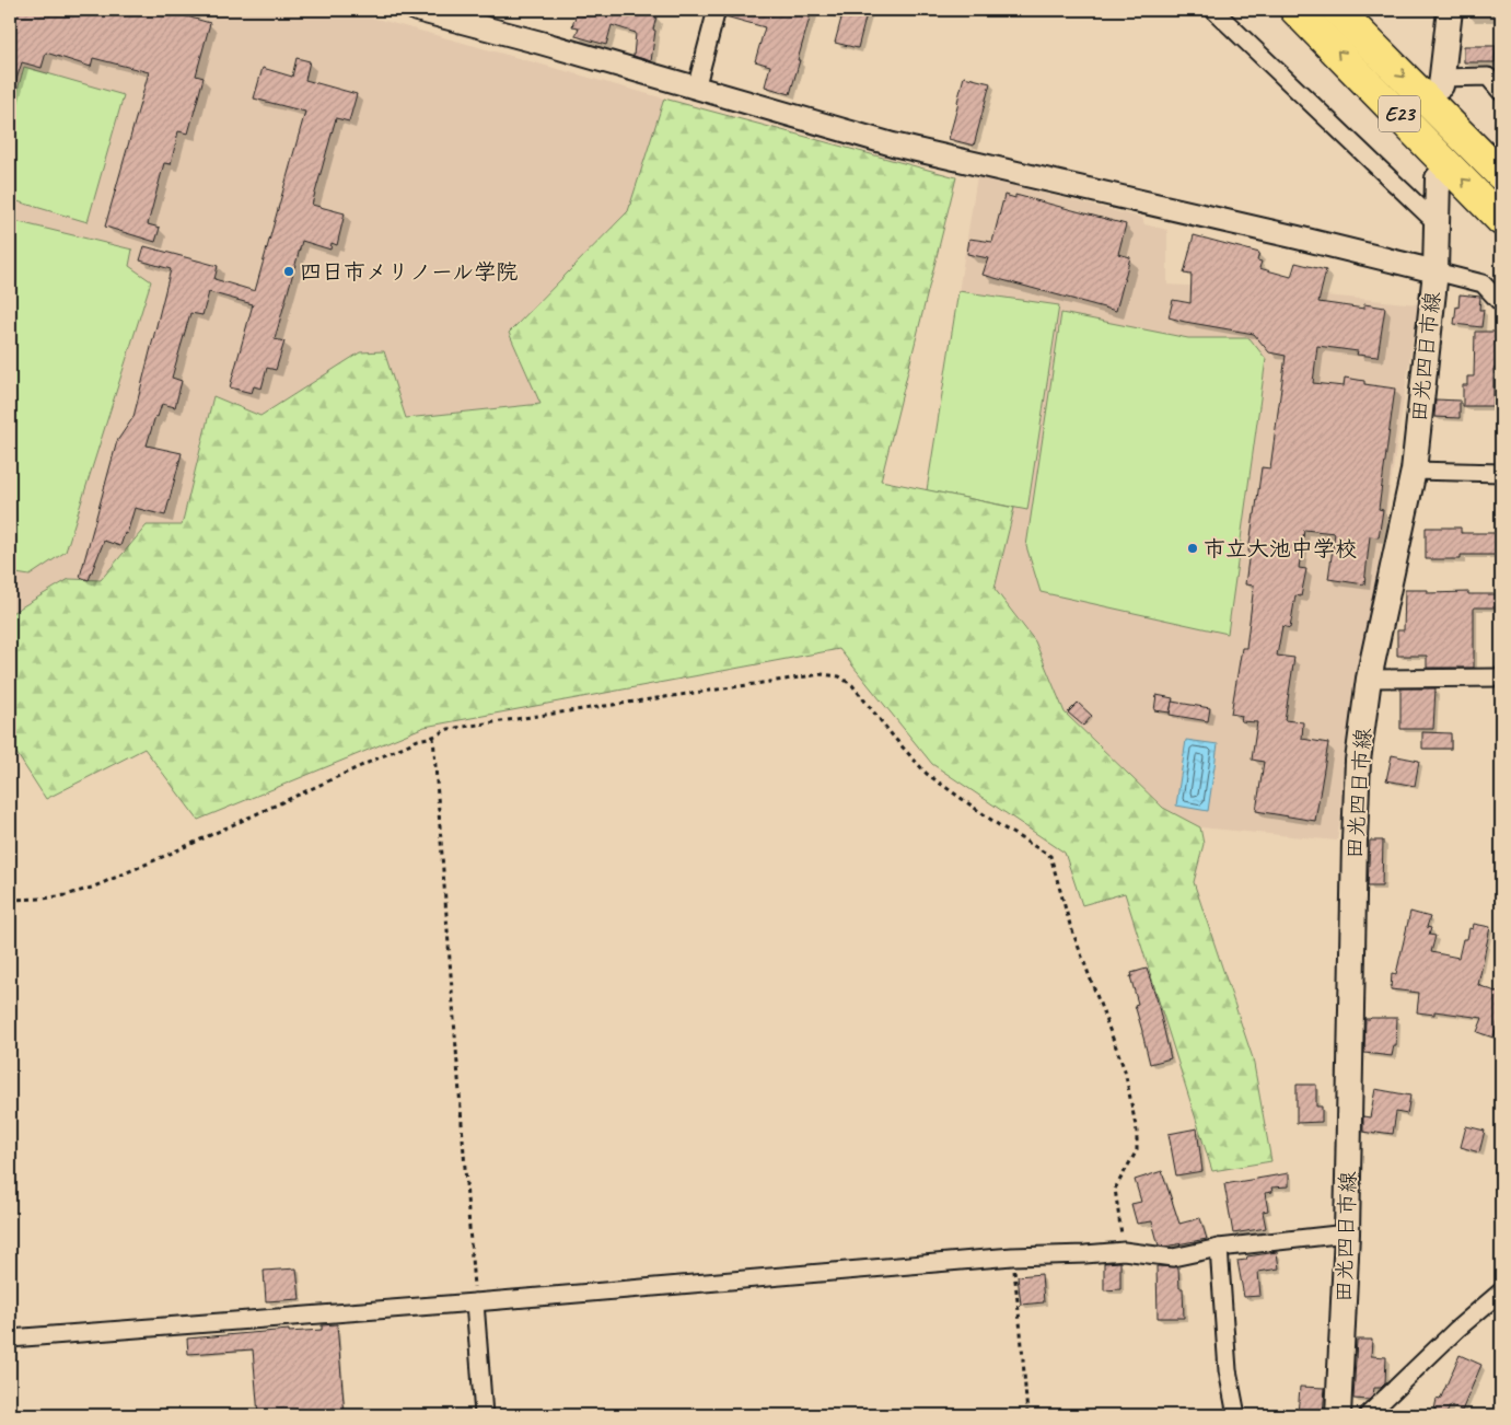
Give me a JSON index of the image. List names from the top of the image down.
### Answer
{
  "streets": {
    "highway": ["E23"],
    "main road": ["田光四日市線"]
  },
  "places": ["四日市メリノール学院", "市立大池中学校"]
}
